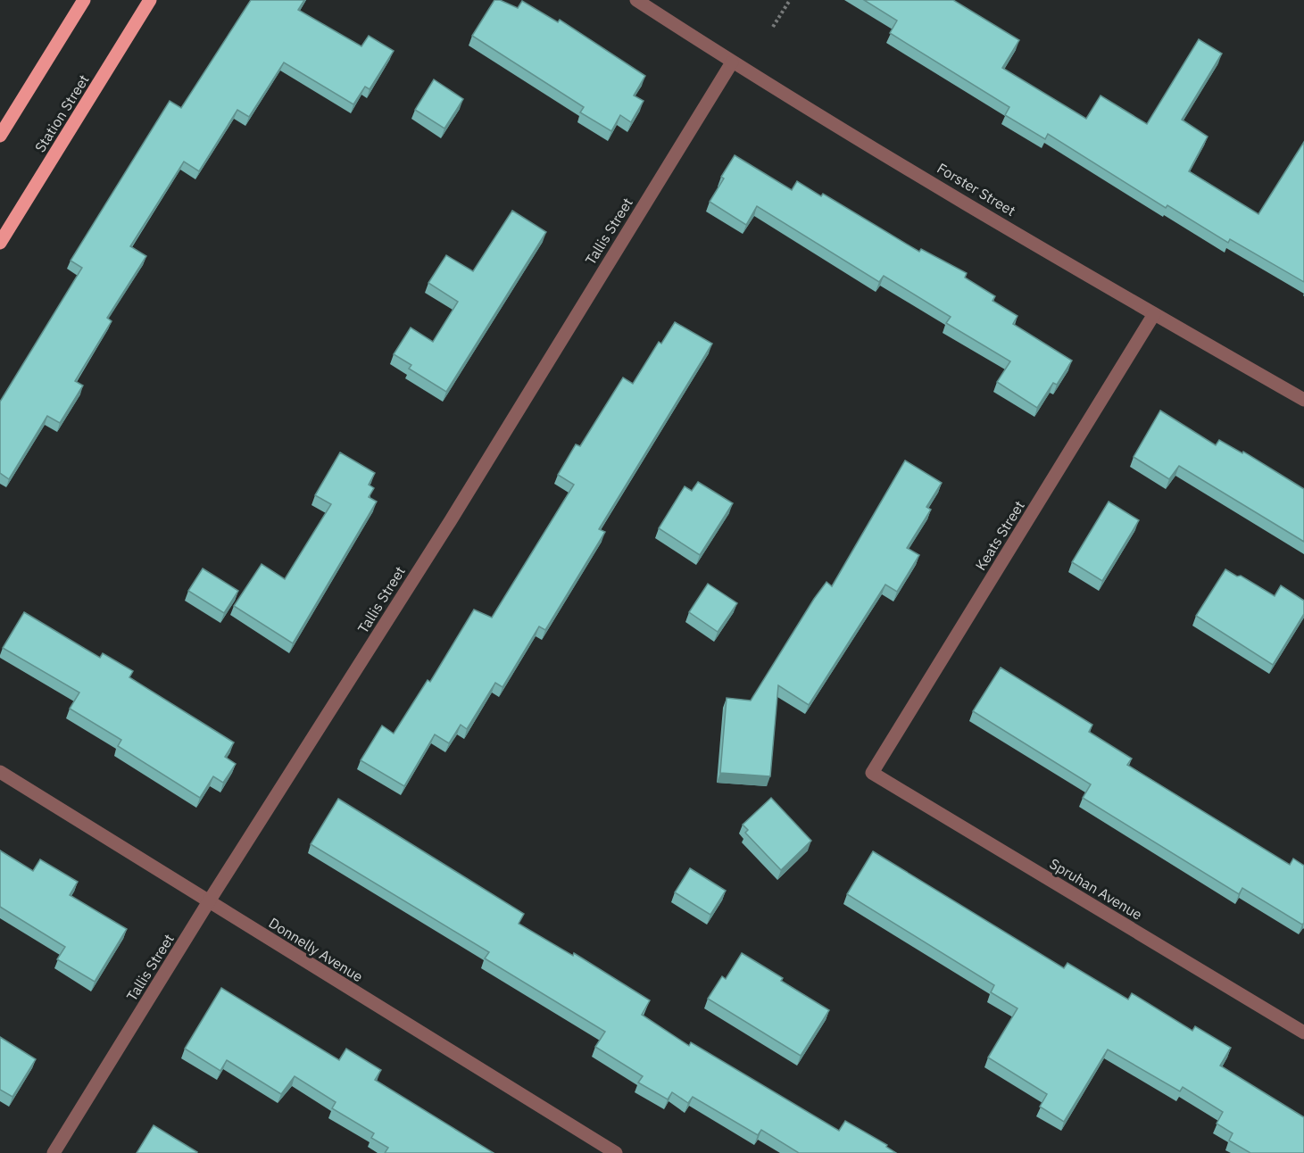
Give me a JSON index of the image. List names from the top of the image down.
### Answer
{
  "streets": {
    "main road": ["Station Street"],
    "street": [
      "Forster Street",
      "Tallis Street",
      "Keats Street",
      "Spruhan Avenue",
      "Donnelly Avenue"
    ]
  },
  "crossings": [
    ["Forster Street", "Tallis Street"],
    ["Forster Street", "Keats Street"],
    ["Tallis Street", "Donnelly Avenue"],
    ["Keats Street", "Spruhan Avenue"]
  ]
}
